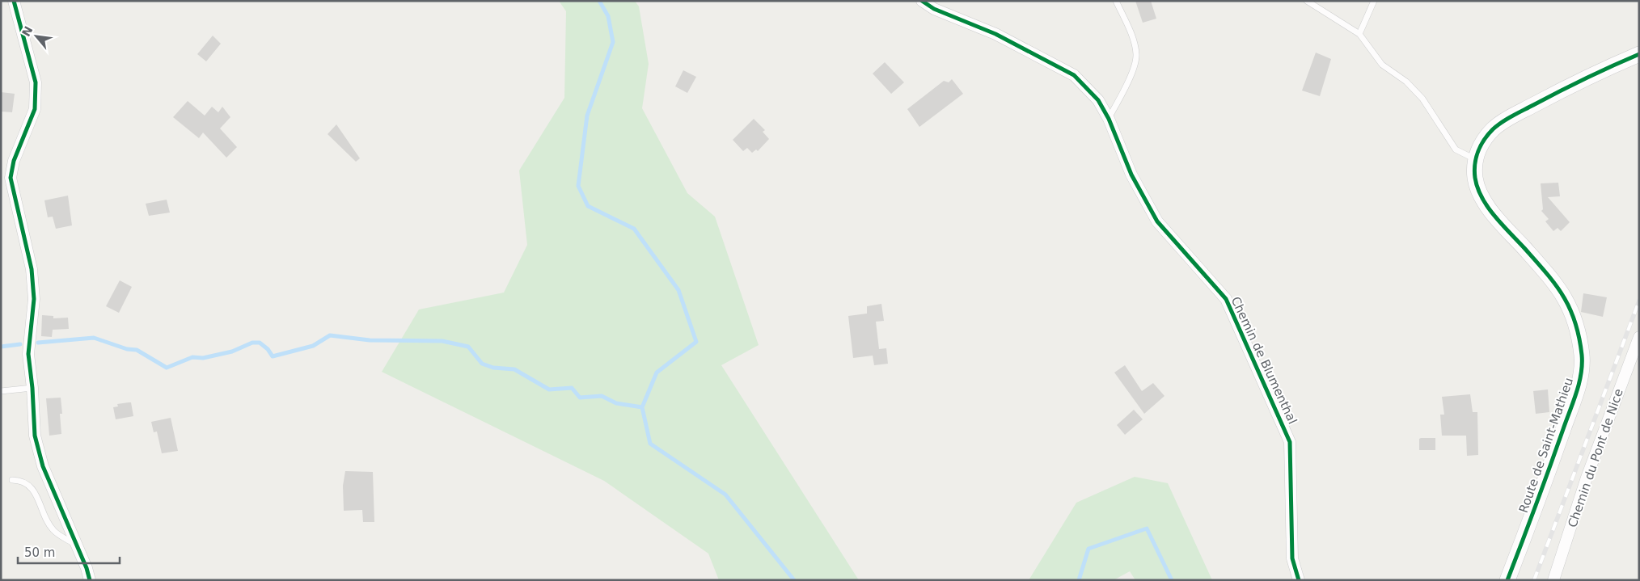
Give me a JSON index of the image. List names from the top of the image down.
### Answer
{
  "streets": {
    "street": ["Chemin de Blumenthal", "Route de Saint-Mathieu", "Chemin du Pont de Nice"]
  },
  "scale_bar": "50 m",
  "north": "top left"
}
